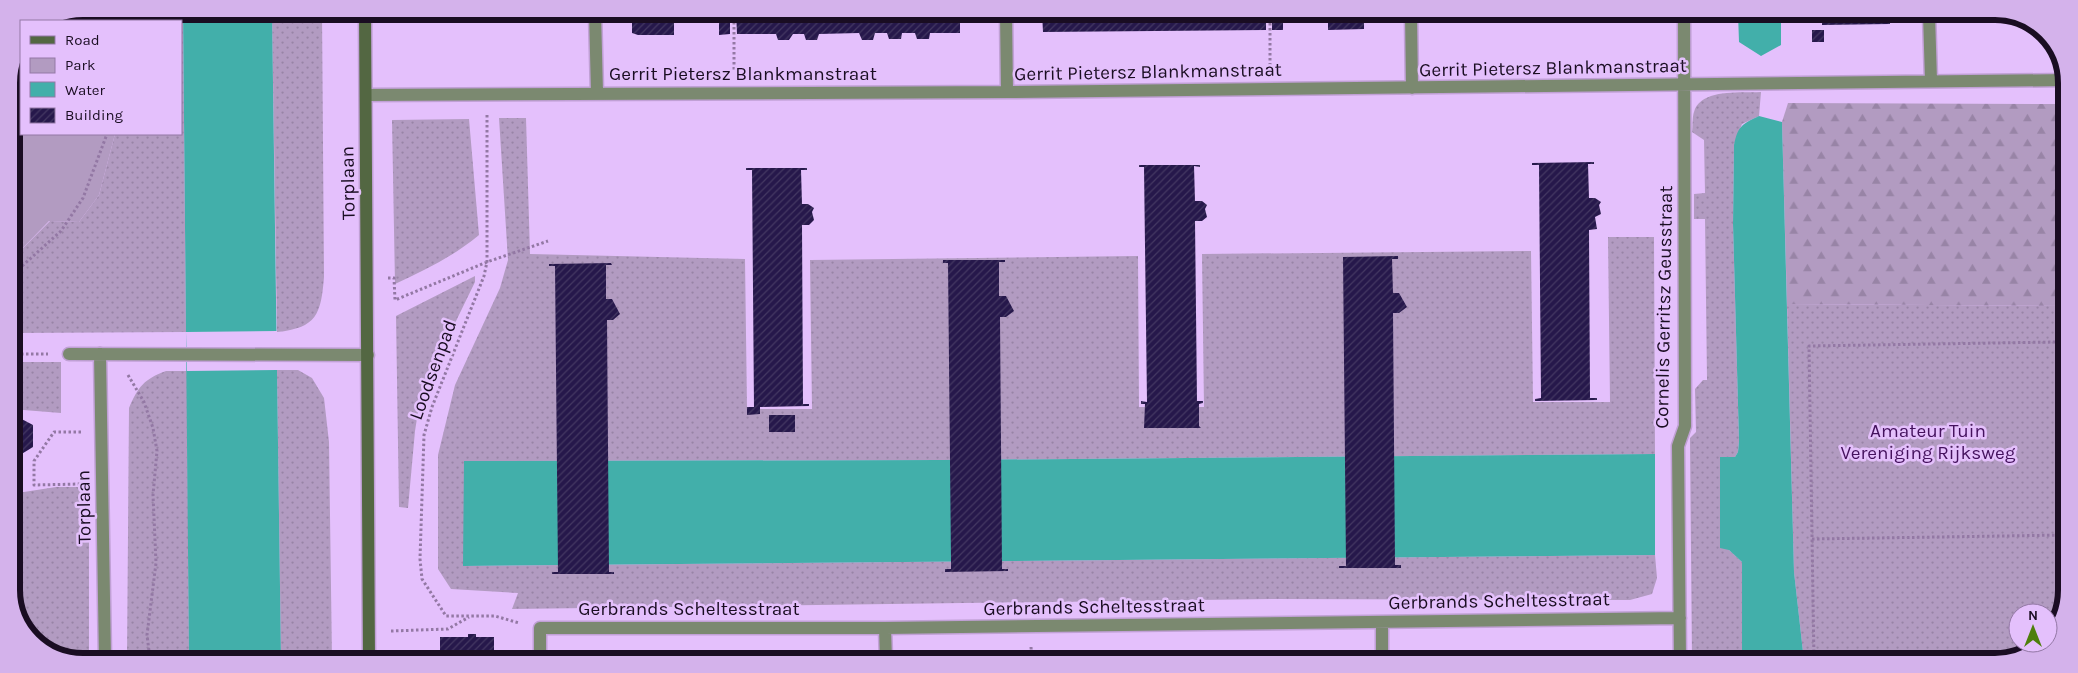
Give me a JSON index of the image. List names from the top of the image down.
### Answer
{
  "streets": {
    "street": [
      "Gerrit Pietersz Blankmanstraat",
      "Torplaan",
      "Cornelis Gerritsz Geusstraat",
      "Gerbrands Scheltesstraat"
    ],
    "path": ["Loodsenpad"]
  },
  "crossings": [
    ["Gerrit Pietersz Blankmanstraat", "Torplaan"],
    ["Gerrit Pietersz Blankmanstraat", "Cornelis Gerritsz Geusstraat"],
    ["Gerrit Pietersz Blankmanstraat", "Loodsenpad"],
    ["Cornelis Gerritsz Geusstraat", "Gerbrands Scheltesstraat"],
    ["Loodsenpad", "Gerbrands Scheltesstraat"]
  ],
  "parks": ["Amateur Tuin Vereniging Rijksweg"],
  "legend": [
    "Road",
    "Park",
    "Water",
    "Building"
  ],
  "north": "top"
}
